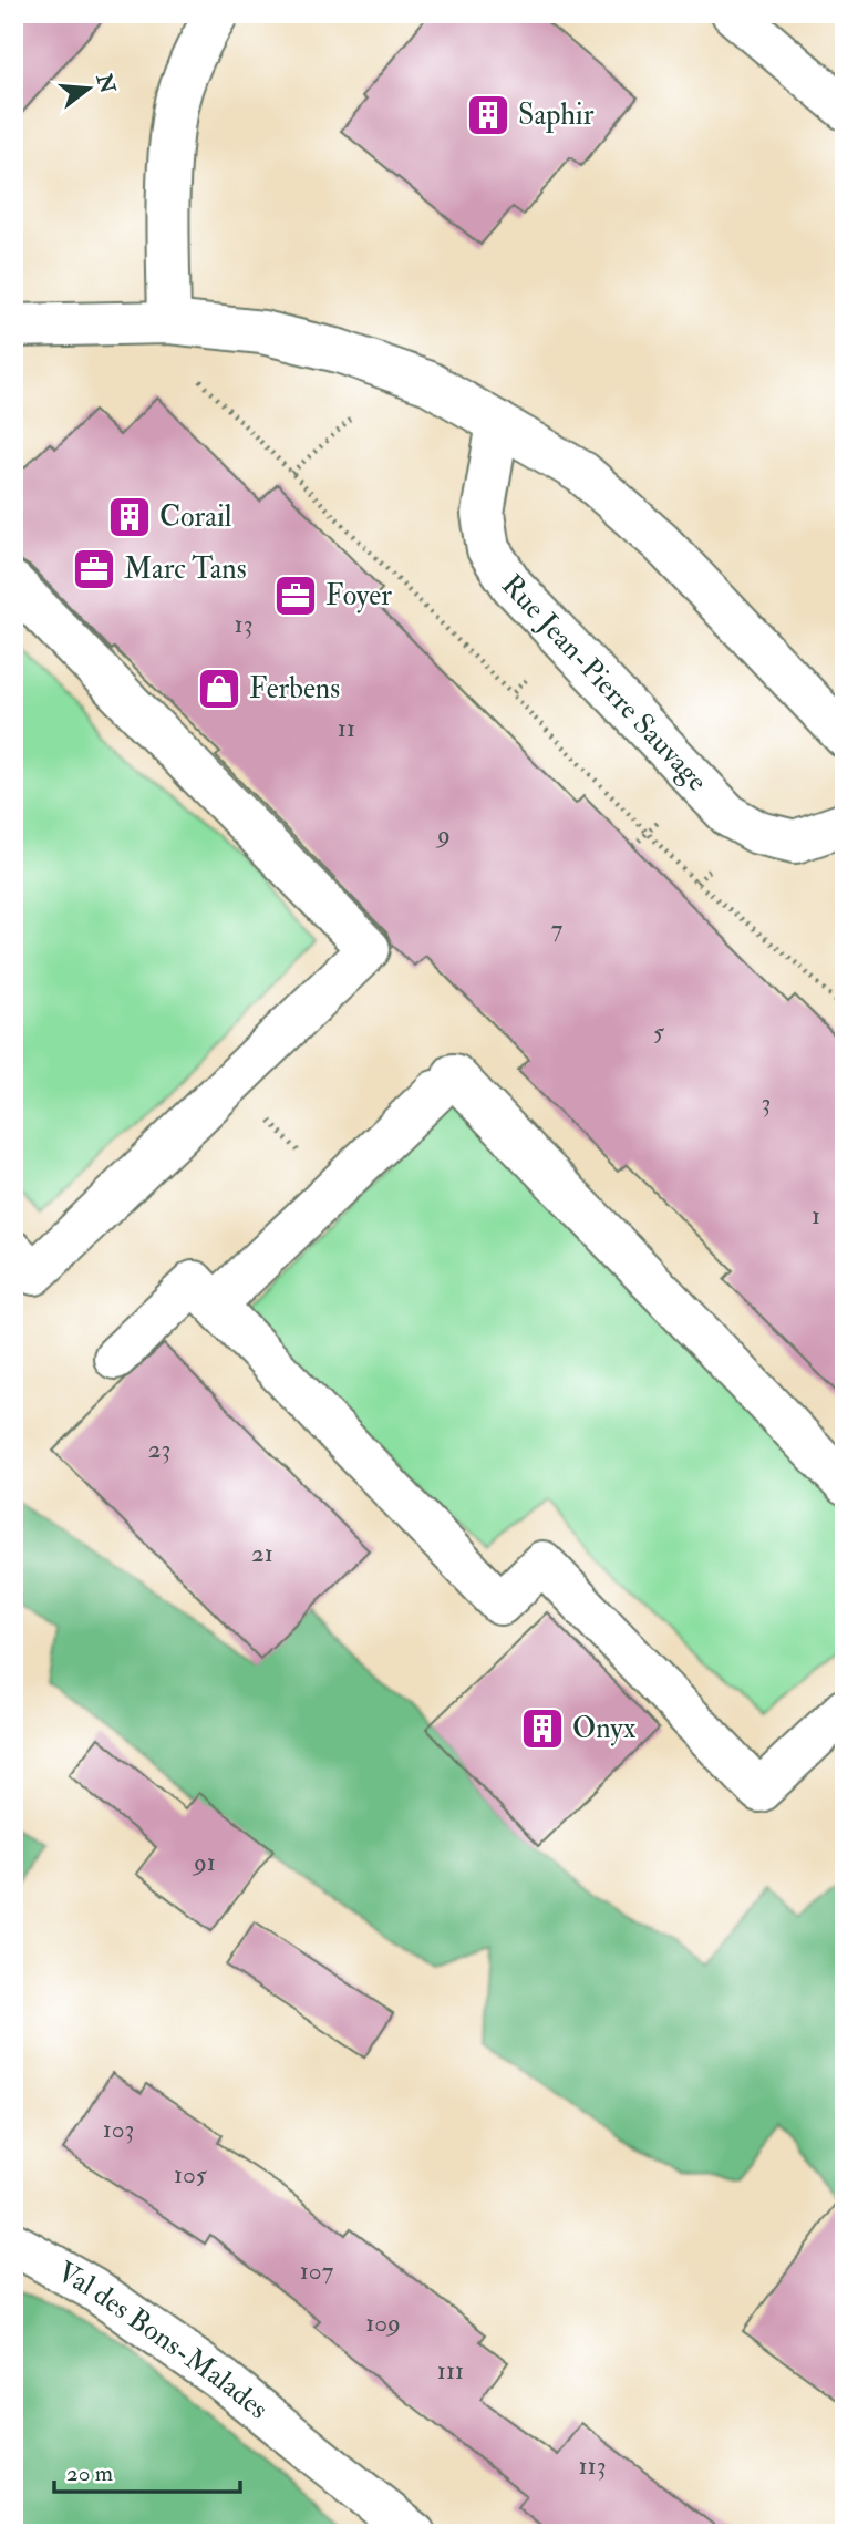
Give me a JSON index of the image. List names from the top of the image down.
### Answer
{
  "streets": {
    "street": ["Rue Jean-Pierre Sauvage", "Val des Bons-Malades"]
  },
  "places": {
    "building": ["Saphir", "Corail", "Onyx"],
    "office": ["Marc Tans", "Foyer"],
    "shop": ["Ferbens"]
  },
  "house_numbers": [
    "13",
    "11",
    "9",
    "7",
    "5",
    "3",
    "1",
    "23",
    "21",
    "91",
    "103",
    "105",
    "107",
    "109",
    "111",
    "113"
  ],
  "scale_bar": "20 m",
  "north": "right"
}
